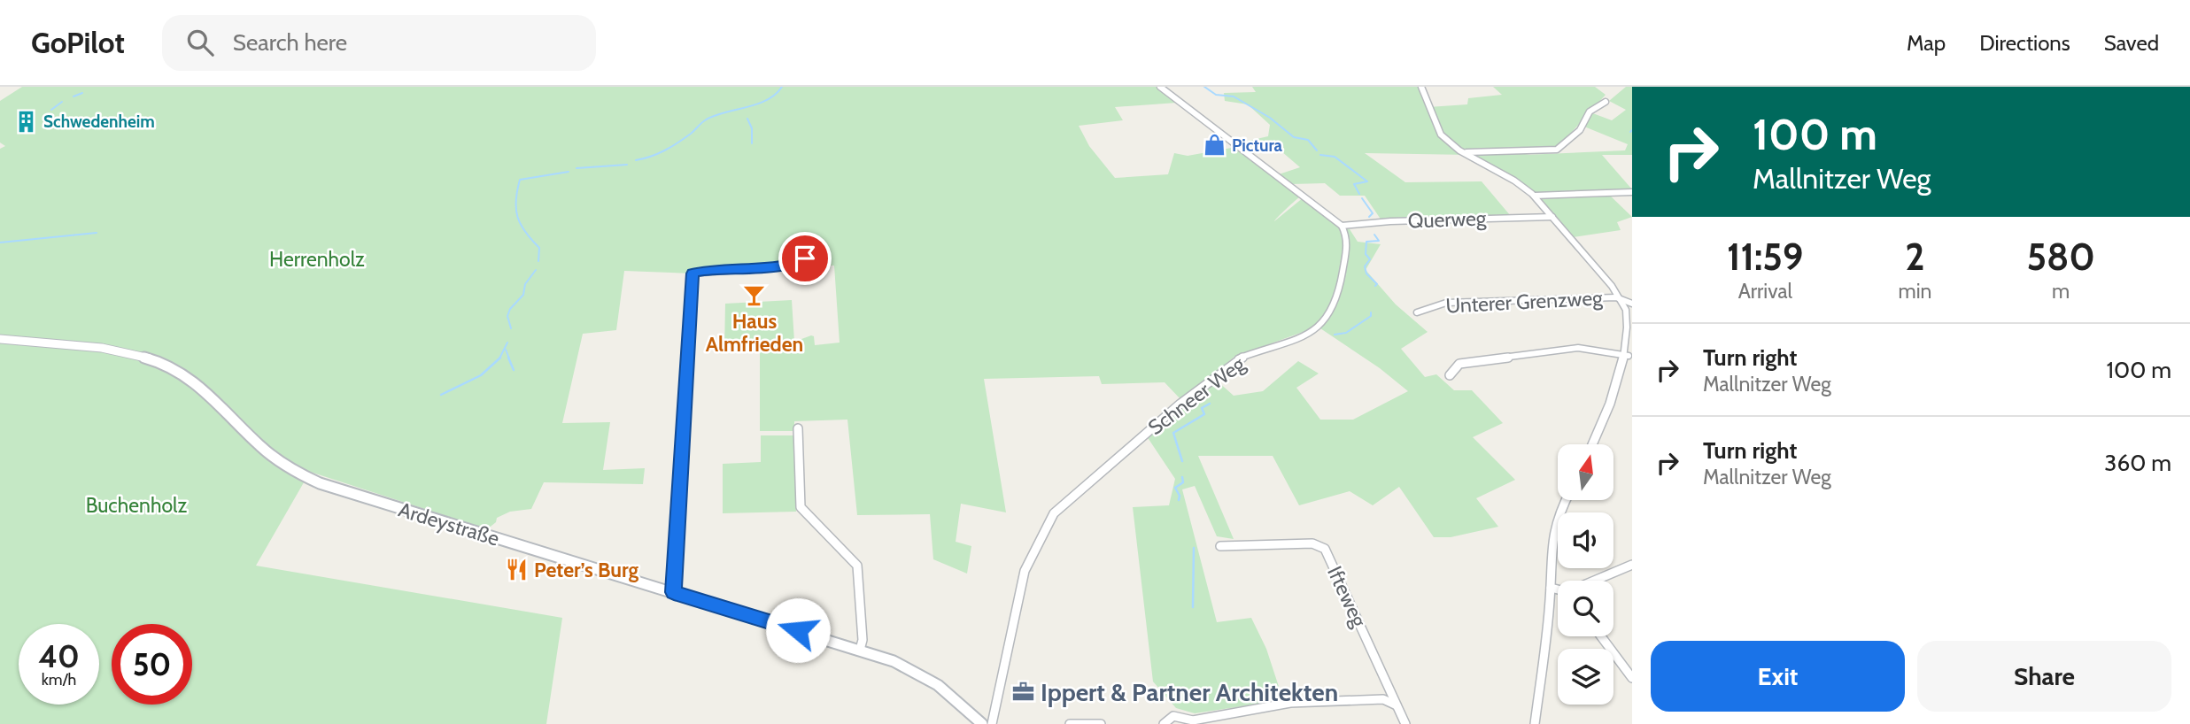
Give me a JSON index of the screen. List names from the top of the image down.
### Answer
{
  "streets": {
    "main road": ["Ardeystraße"],
    "street": [
      "Querweg",
      "Unterer Grenzweg",
      "Schneer Weg",
      "Ifteweg"
    ]
  },
  "crossings": [
    ["Querweg", "Schneer Weg"],
    ["Schneer Weg", "Ardeystraße"]
  ],
  "parks": ["Herrenholz", "Buchenholz"],
  "places": {
    "building": ["Schwedenheim"],
    "shop": ["Pictura"],
    "bar": ["Haus Almfrieden"],
    "restaurant": ["Peter’s Burg"],
    "office": ["Ippert & Partner Architekten"]
  },
  "north": "top",
  "page": {
    "header": "GoPilot",
    "search": "Search here",
    "nav": ["Map", "Directions", "Saved"],
    "turn": ["100 m", "Mallnitzer Weg"],
    "eta": [
      "11:59",
      "Arrival",
      "2",
      "min",
      "580",
      "m"
    ],
    "list": [
      {
        "name": "Turn right",
        "note": "Mallnitzer Weg",
        "value": "100 m"
      },
      {
        "name": "Turn right",
        "note": "Mallnitzer Weg",
        "value": "360 m"
      }
    ],
    "speed": "40 km/h",
    "limit": "50",
    "buttons": ["Exit", "Share"]
  }
}
